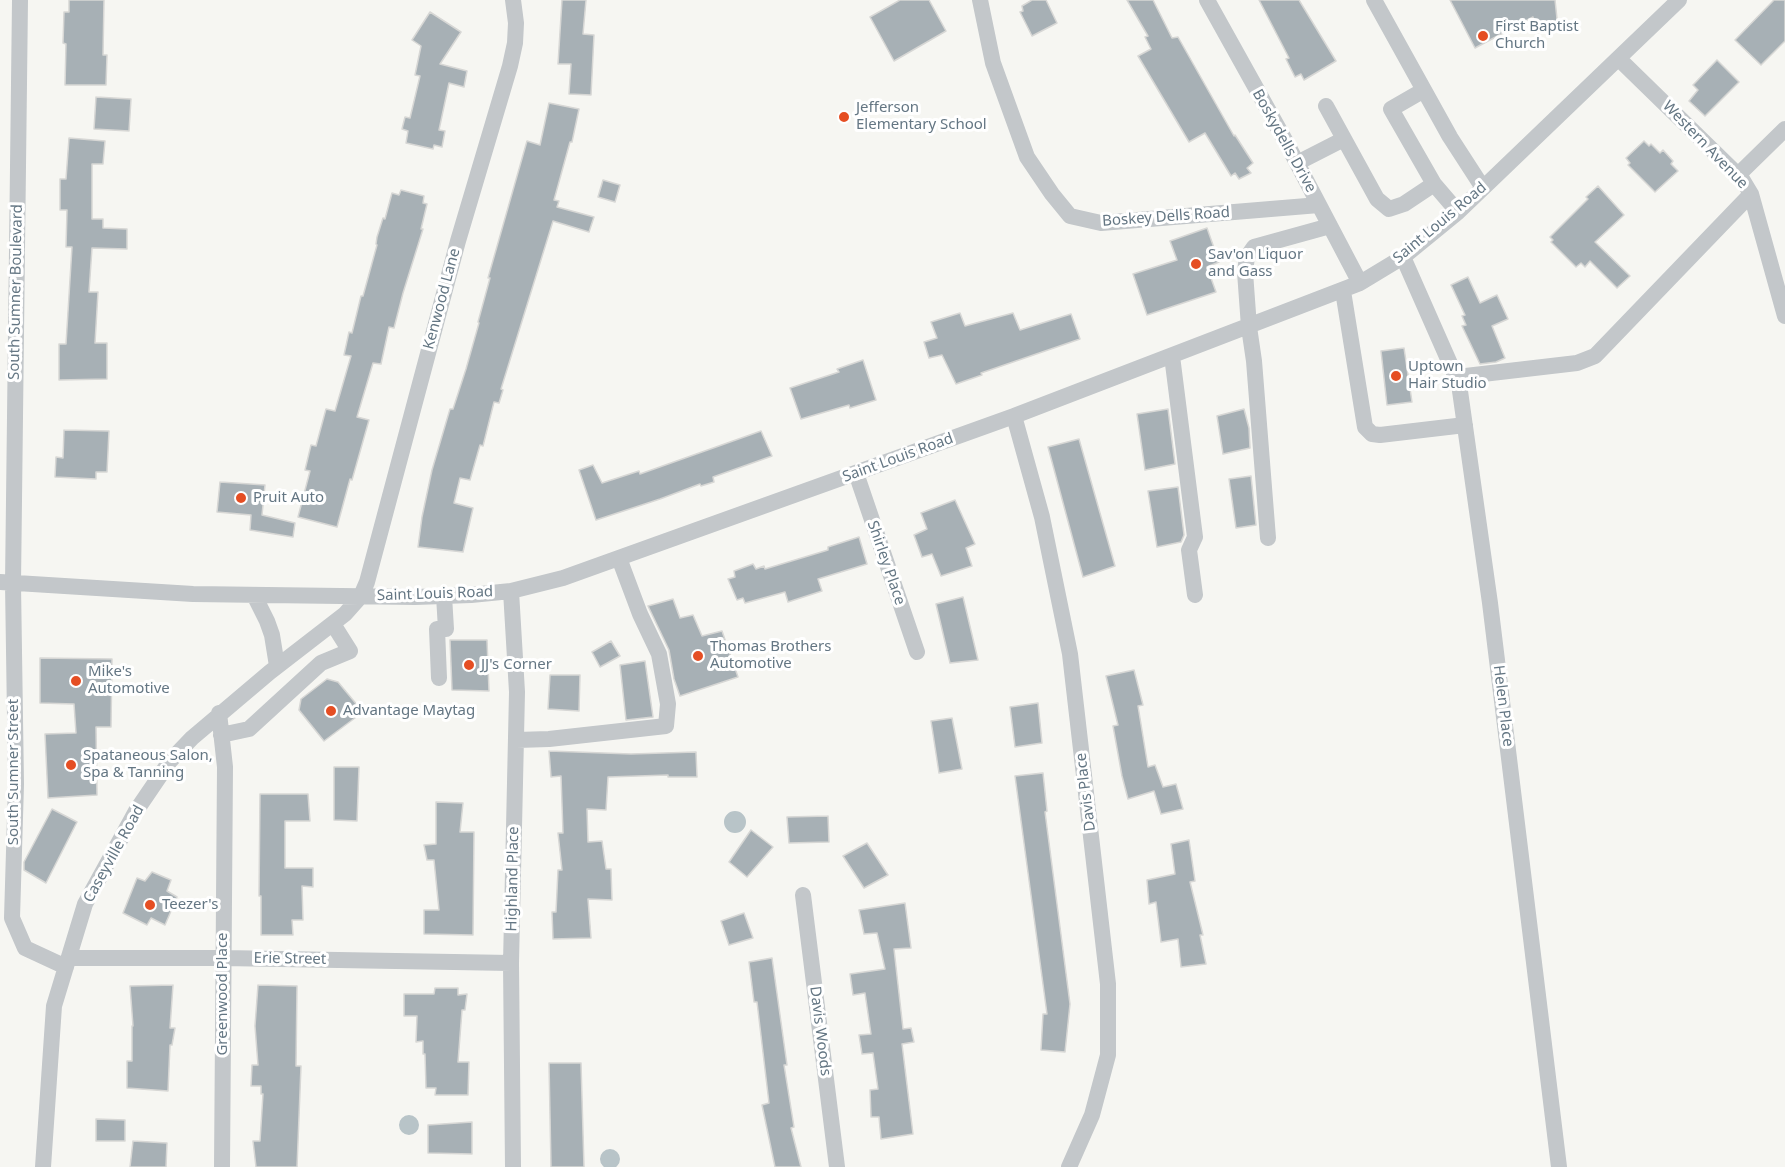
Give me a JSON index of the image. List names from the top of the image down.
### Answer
{
  "streets": {
    "street": [
      "Boskydells Drive",
      "Western Avenue",
      "Boskey Dells Road",
      "Saint Louis Road",
      "South Sumner Boulevard",
      "Kenwood Lane",
      "Shirley Place",
      "Helen Place",
      "South Sumner Street",
      "Davis Place",
      "Caseyville Road",
      "Highland Place",
      "Erie Street",
      "Greenwood Place",
      "Davis Woods"
    ]
  },
  "crossings": [
    ["Boskydells Drive", "Boskey Dells Road"],
    ["Boskydells Drive", "Saint Louis Road"],
    ["Western Avenue", "Saint Louis Road"],
    ["Saint Louis Road", "South Sumner Boulevard"],
    ["Saint Louis Road", "Kenwood Lane"],
    ["Saint Louis Road", "Shirley Place"],
    ["Saint Louis Road", "Helen Place"],
    ["Saint Louis Road", "South Sumner Street"],
    ["Saint Louis Road", "Davis Place"],
    ["Saint Louis Road", "Caseyville Road"],
    ["Saint Louis Road", "Highland Place"],
    ["South Sumner Boulevard", "South Sumner Street"],
    ["Kenwood Lane", "Caseyville Road"],
    ["South Sumner Street", "Caseyville Road"],
    ["South Sumner Street", "Erie Street"],
    ["Caseyville Road", "Erie Street"],
    ["Caseyville Road", "Greenwood Place"],
    ["Highland Place", "Erie Street"],
    ["Erie Street", "Greenwood Place"]
  ],
  "places": [
    "First Baptist Church",
    "Jefferson Elementary School",
    "Sav'on Liquor and Gass",
    "Uptown Hair Studio",
    "Pruit Auto",
    "Thomas Brothers Automotive",
    "JJ's Corner",
    "Mike's Automotive",
    "Advantage Maytag",
    "Spataneous Salon, Spa & Tanning",
    "Teezer's"
  ]
}
